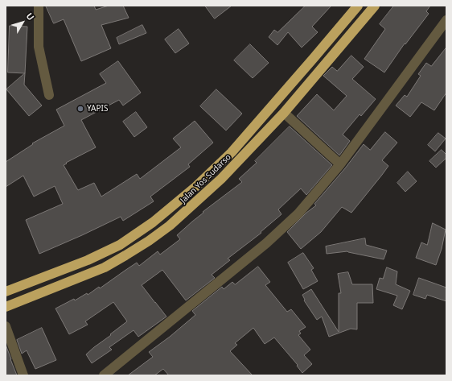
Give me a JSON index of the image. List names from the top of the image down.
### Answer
{
  "streets": {
    "highway": ["Jalan Yos Sudarso"]
  },
  "places": ["YAPIS"],
  "north": "top right"
}
